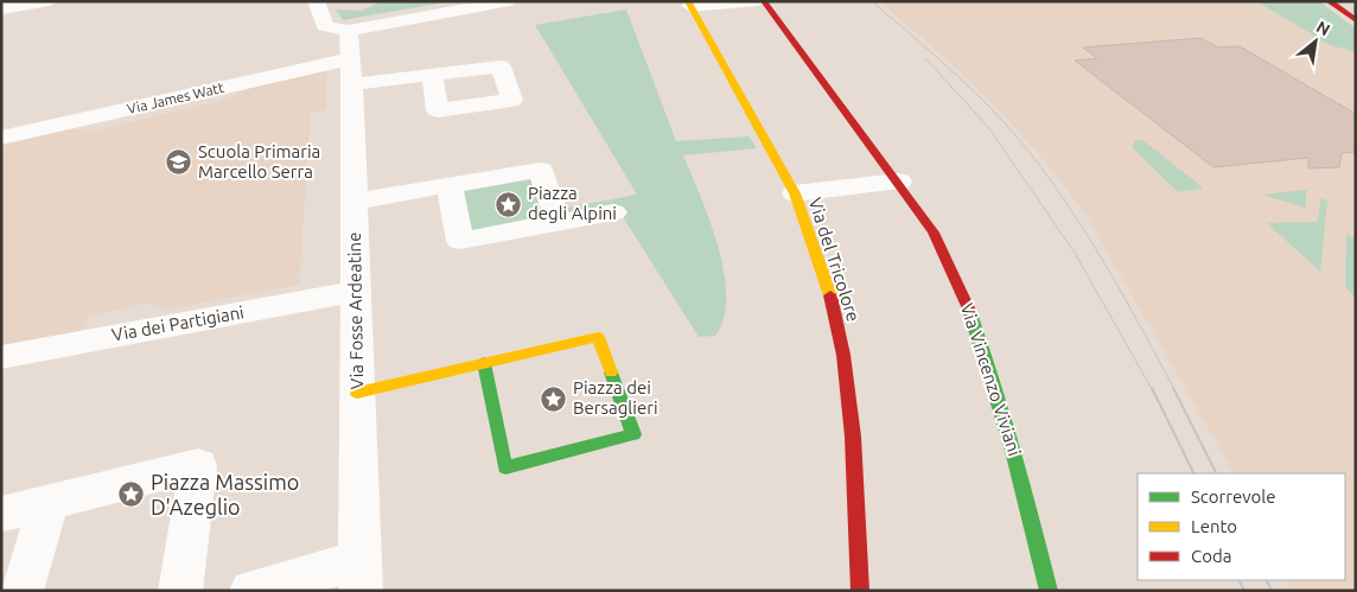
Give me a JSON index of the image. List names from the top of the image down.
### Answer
{
  "streets": {
    "street": [
      "Via James Watt",
      "Via del Tricolore",
      "Via Fosse Ardeatine",
      "Via dei Partigiani",
      "Via Vincenzo Viviani"
    ]
  },
  "crossings": [
    ["Via James Watt", "Via Fosse Ardeatine"],
    ["Via Fosse Ardeatine", "Via dei Partigiani"]
  ],
  "places": {
    "school or university": ["Scuola Primaria Marcello Serra"],
    "place": ["Piazza degli Alpini", "Piazza dei Bersaglieri", "Piazza Massimo D'Azeglio"]
  },
  "legend": ["Scorrevole", "Lento", "Coda"],
  "north": "top right"
}
